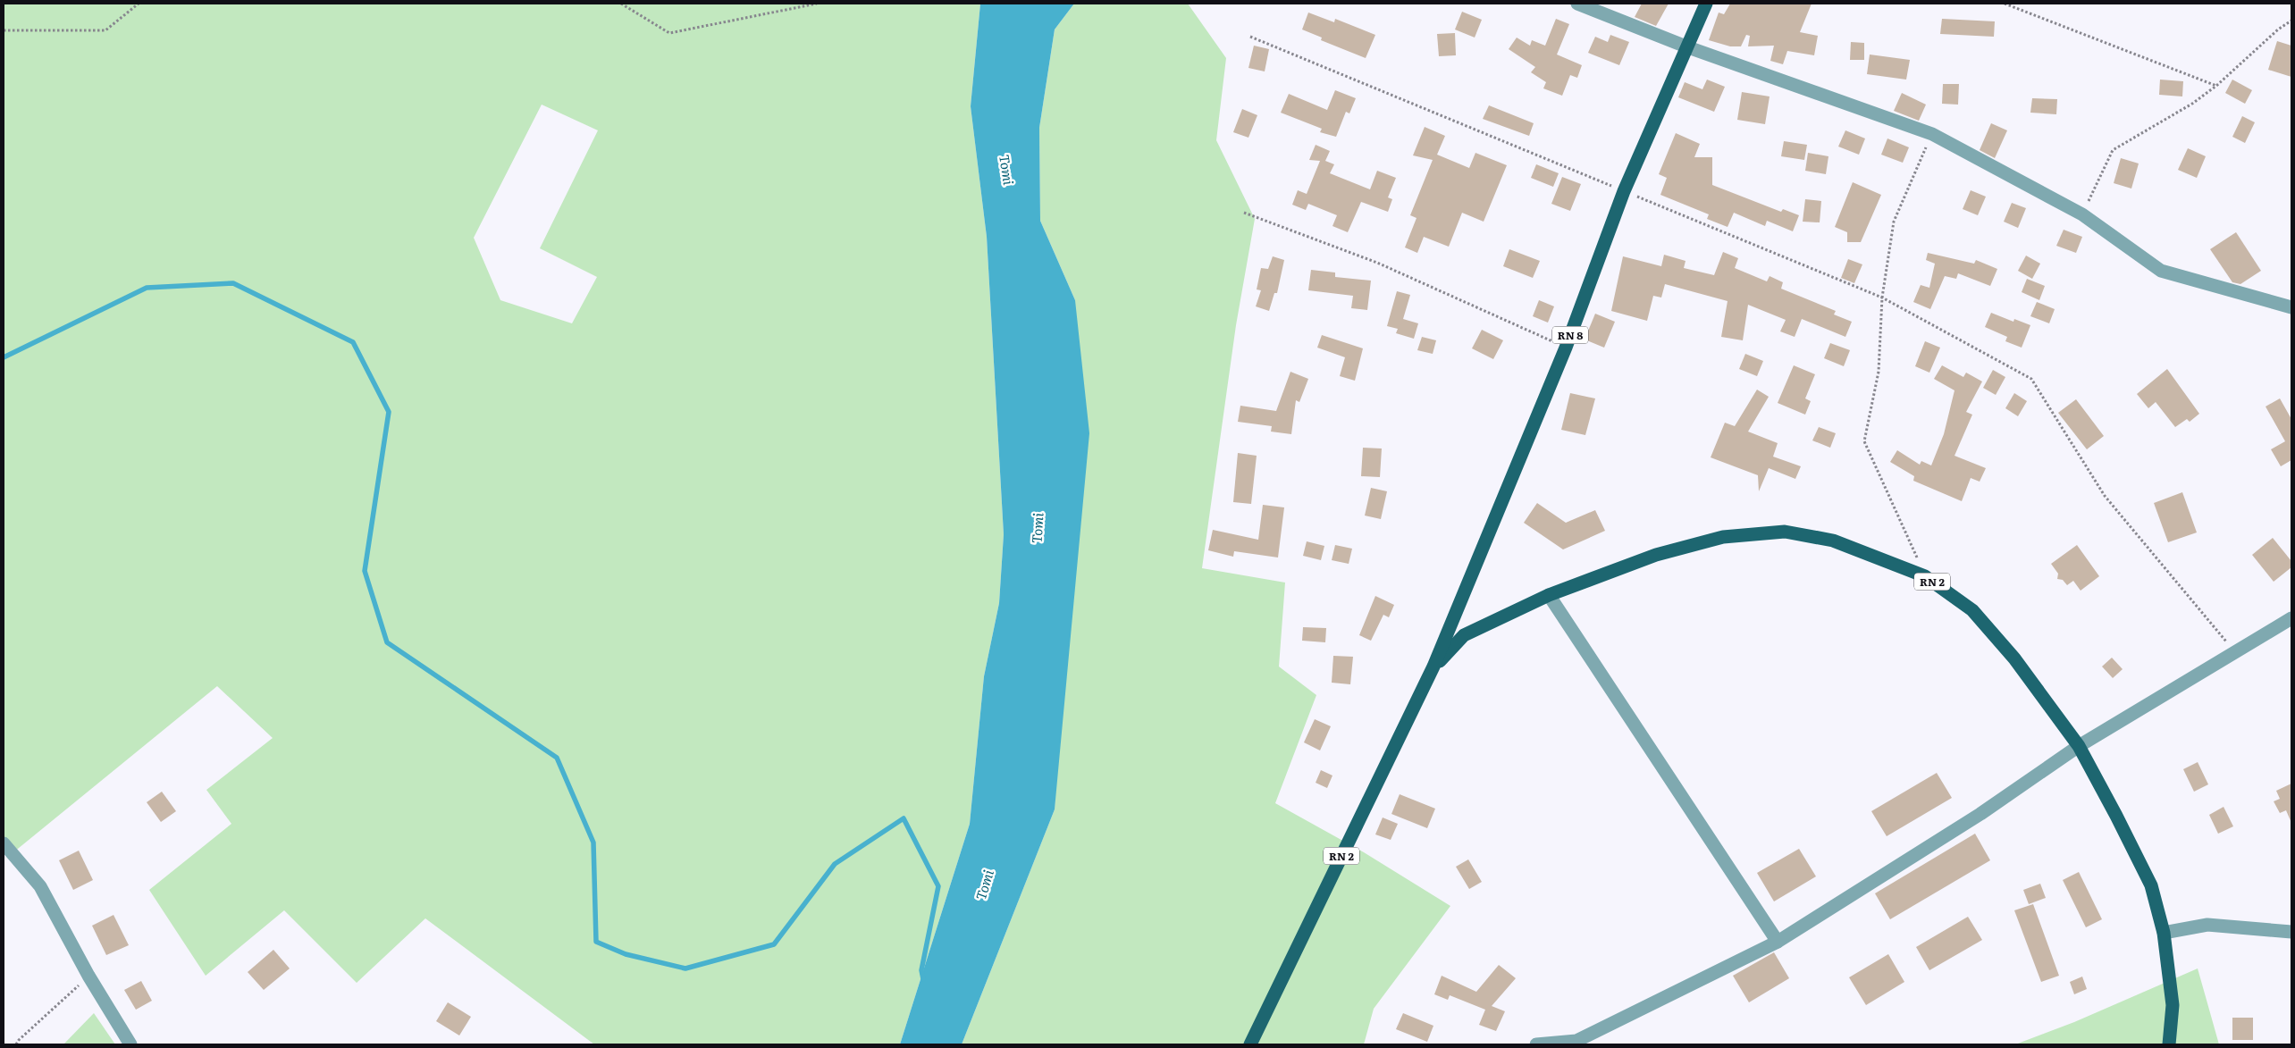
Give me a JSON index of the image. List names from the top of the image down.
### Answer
{
  "streets": {
    "main road": ["RN 8", "RN 2"]
  },
  "crossings": [
    ["RN 8", "RN 2"]
  ],
  "water": ["Tomi"]
}
